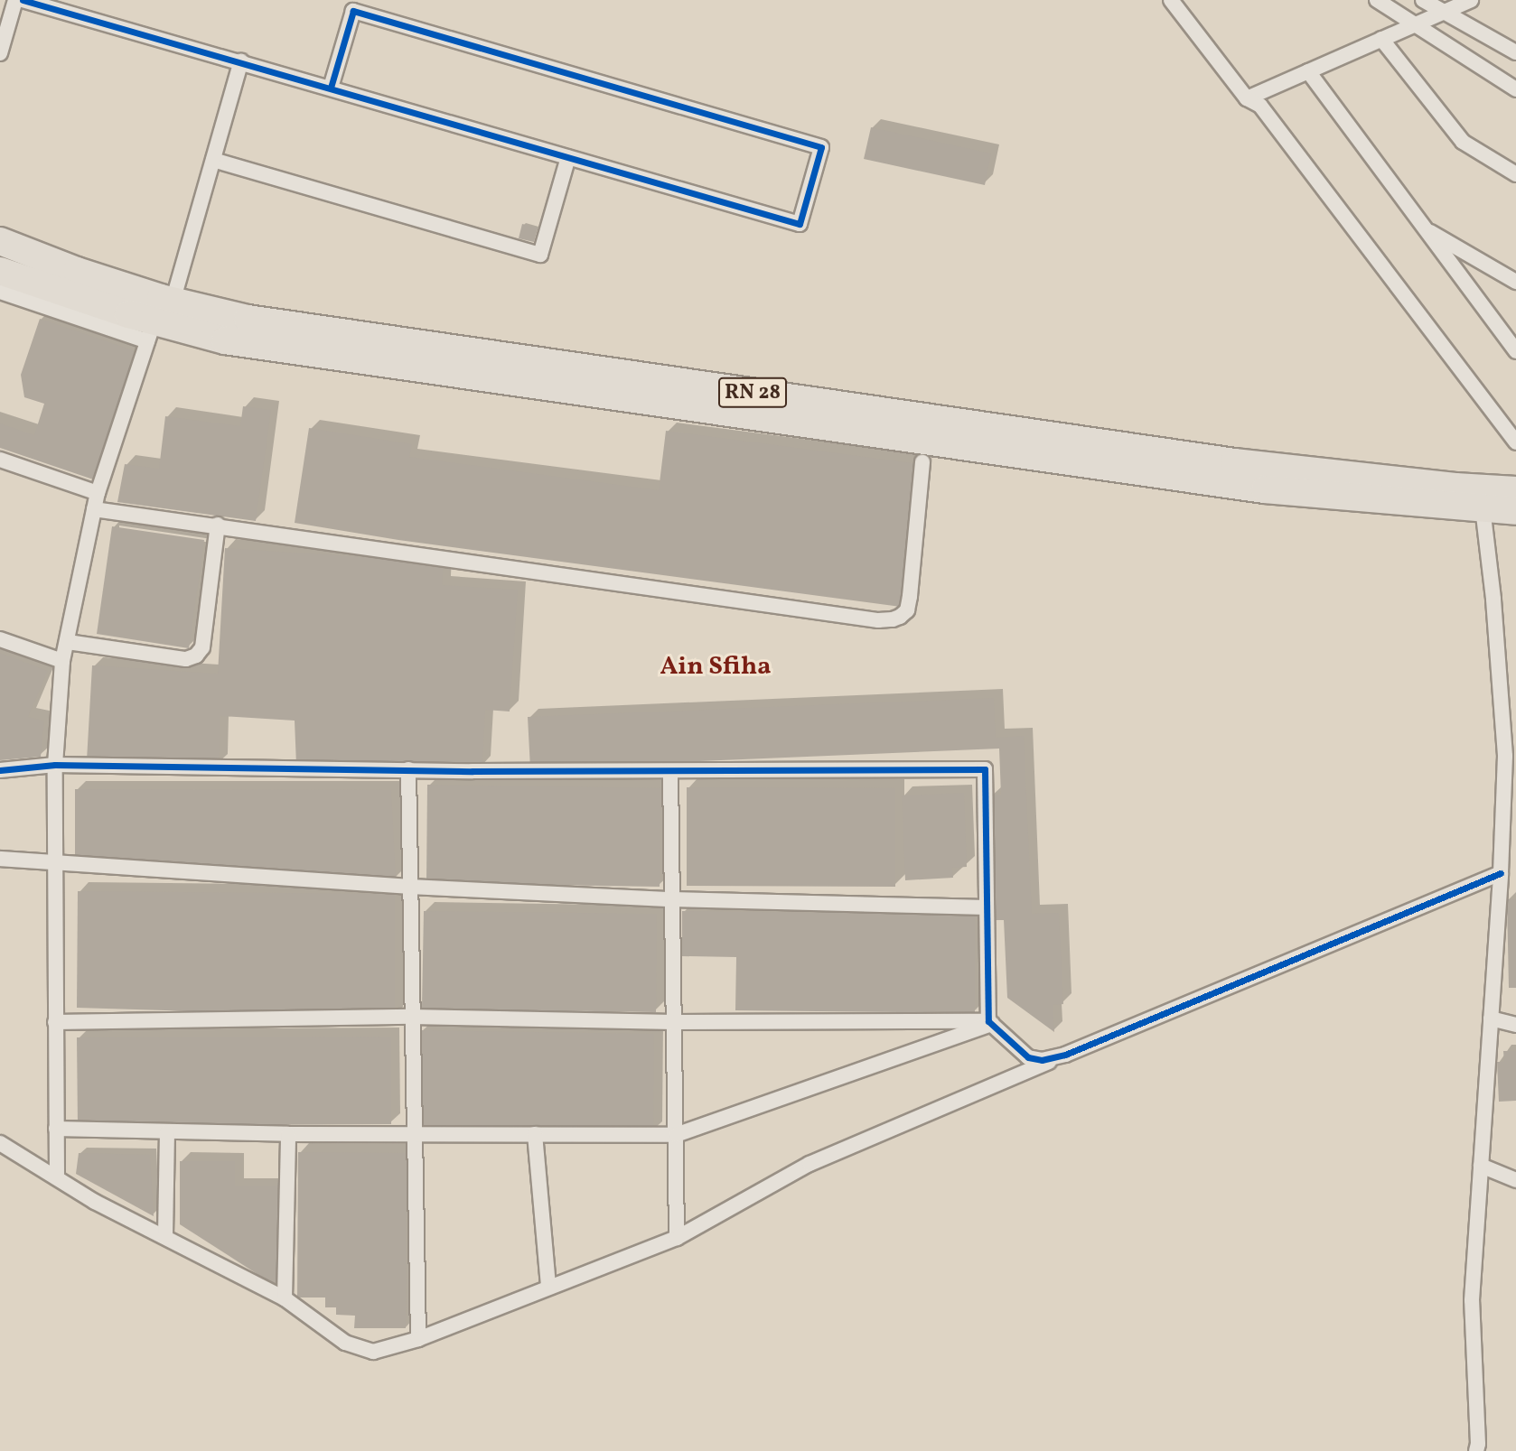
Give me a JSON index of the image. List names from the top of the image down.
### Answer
{
  "streets": {
    "highway": ["RN 28"]
  },
  "districts": ["Ain Sfiha"]
}
